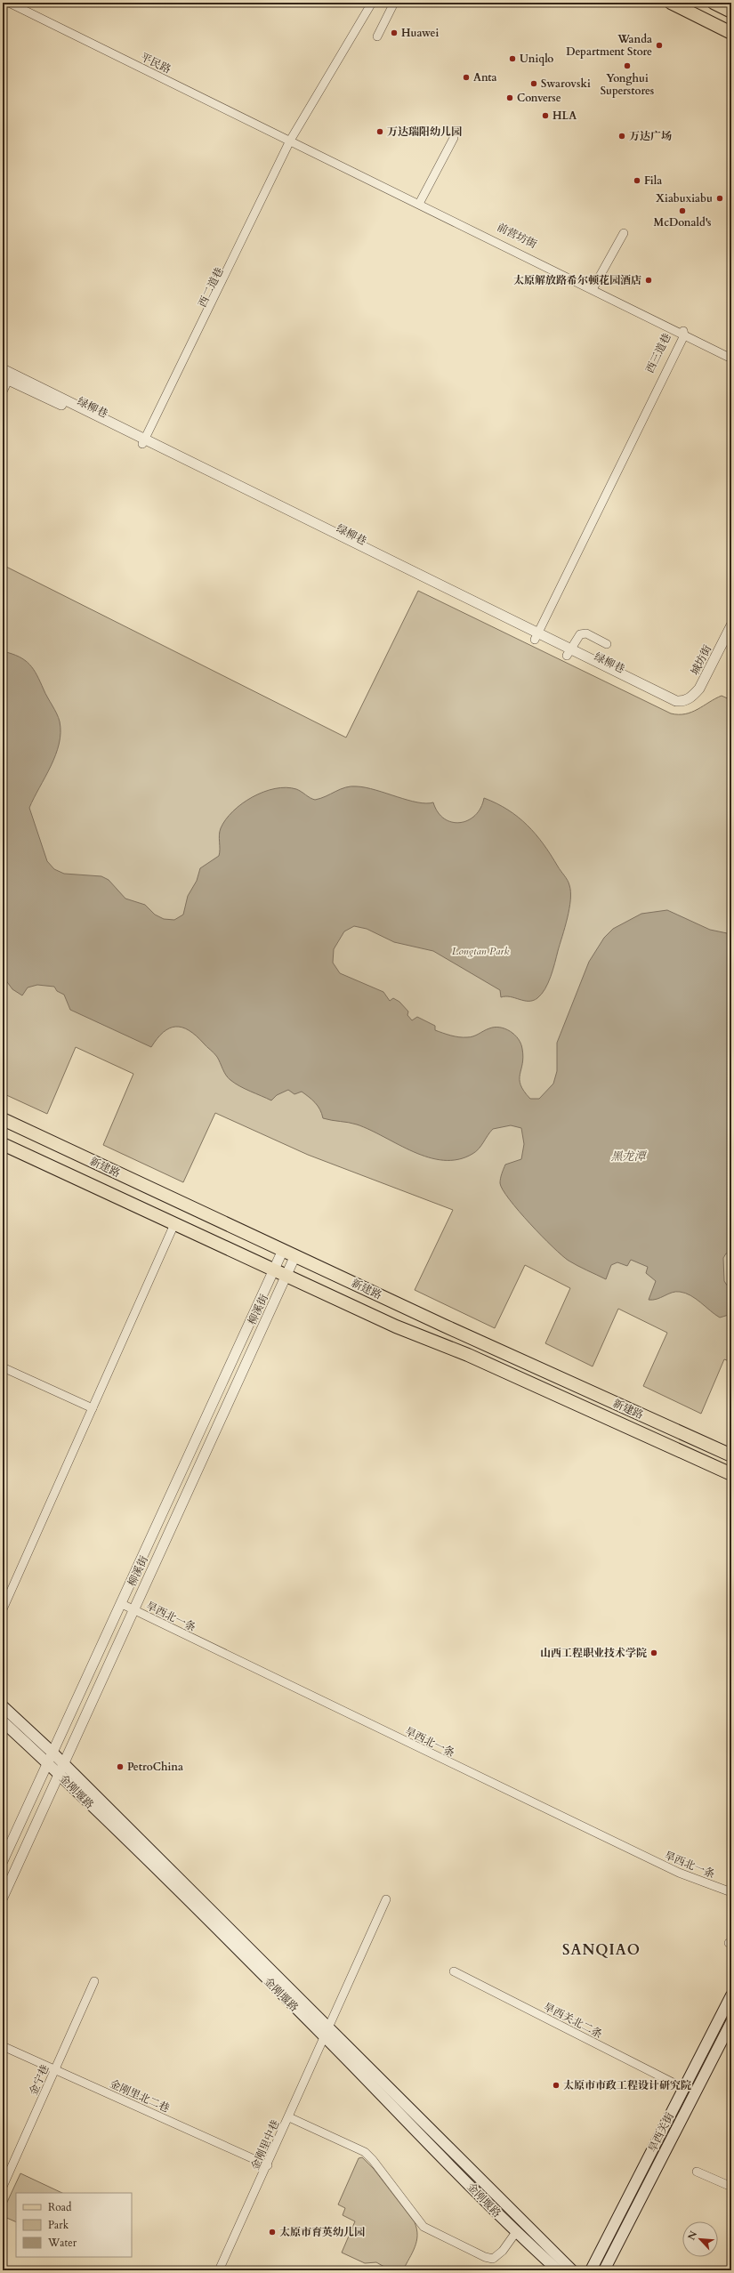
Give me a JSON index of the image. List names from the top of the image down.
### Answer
{
  "streets": {
    "main road": ["新建路", "金刚堰路", "旱西关街"],
    "street": [
      "平民路",
      "前营坊街",
      "西二道巷",
      "西三道巷",
      "绿柳巷",
      "城坊街",
      "柳溪街",
      "旱西北一条",
      "旱西关北二条",
      "金宁巷",
      "金刚里北二巷",
      "金刚里中巷"
    ]
  },
  "crossings": [
    ["平民路", "前营坊街"],
    ["平民路", "西二道巷"],
    ["前营坊街", "西二道巷"],
    ["前营坊街", "西三道巷"],
    ["西二道巷", "绿柳巷"],
    ["西三道巷", "绿柳巷"],
    ["绿柳巷", "城坊街"],
    ["新建路", "柳溪街"],
    ["柳溪街", "旱西北一条"],
    ["柳溪街", "金刚堰路"],
    ["金刚堰路", "金刚里中巷"],
    ["旱西关北二条", "旱西关街"],
    ["金宁巷", "金刚里北二巷"],
    ["金刚里北二巷", "金刚里中巷"]
  ],
  "districts": ["SANQIAO"],
  "water": ["黑龙潭"],
  "parks": ["Longtan Park"],
  "places": [
    "Huawei",
    "Wanda Department Store",
    "Uniqlo",
    "Yonghui Superstores",
    "Anta",
    "Swarovski",
    "Converse",
    "HLA",
    "万达瑞阳幼儿园",
    "万达广场",
    "Fila",
    "Xiabuxiabu",
    "McDonald's",
    "太原解放路希尔顿花园酒店",
    "山西工程职业技术学院",
    "PetroChina",
    "太原市市政工程设计研究院",
    "太原市育英幼儿园"
  ],
  "legend": ["Road", "Park", "Water"],
  "north": "top left"
}
